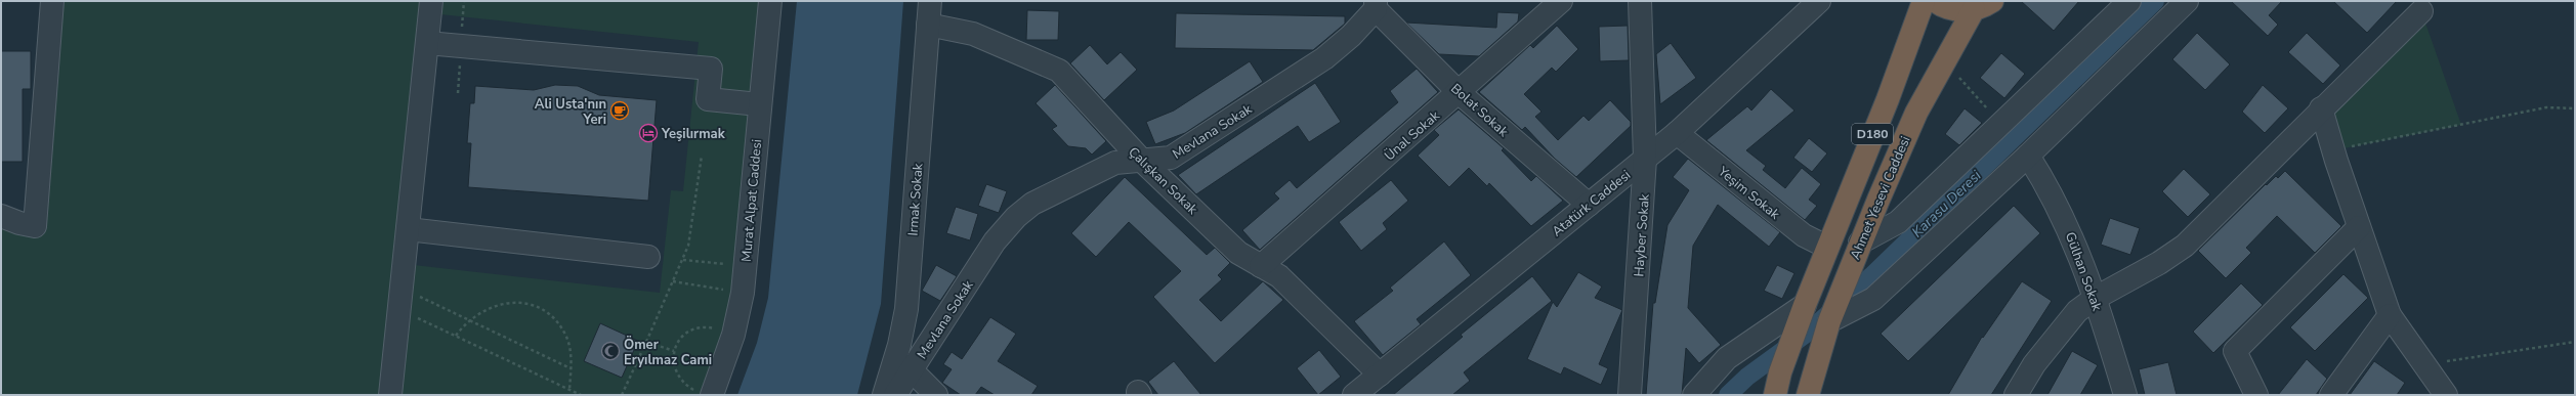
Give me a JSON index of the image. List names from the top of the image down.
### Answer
{
  "streets": {
    "highway": ["D180", "Ahmet Yesevi Caddesi"],
    "street": [
      "Bolat Sokak",
      "Mevlana Sokak",
      "Ünal Sokak",
      "Çalışkan Sokak",
      "Yeşim Sokak",
      "Irmak Sokak",
      "Murat Alpat Caddesi",
      "Atatürk Caddesi",
      "Hayber Sokak",
      "Gülhan Sokak"
    ]
  },
  "crossings": [
    ["Bolat Sokak", "Mevlana Sokak"],
    ["Bolat Sokak", "Ünal Sokak"],
    ["Bolat Sokak", "Atatürk Caddesi"],
    ["Mevlana Sokak", "Çalışkan Sokak"],
    ["D180", "Yeşim Sokak"],
    ["Ünal Sokak", "Çalışkan Sokak"],
    ["Çalışkan Sokak", "Irmak Sokak"],
    ["Çalışkan Sokak", "Atatürk Caddesi"],
    ["Yeşim Sokak", "Atatürk Caddesi"],
    ["Atatürk Caddesi", "Hayber Sokak"]
  ],
  "water": ["Karasu Deresi"],
  "places": {
    "cafe": ["Ali Usta'nın Yeri"],
    "hotel": ["Yeşilırmak"],
    "mosque": ["Ömer Eryılmaz Cami"]
  }
}
